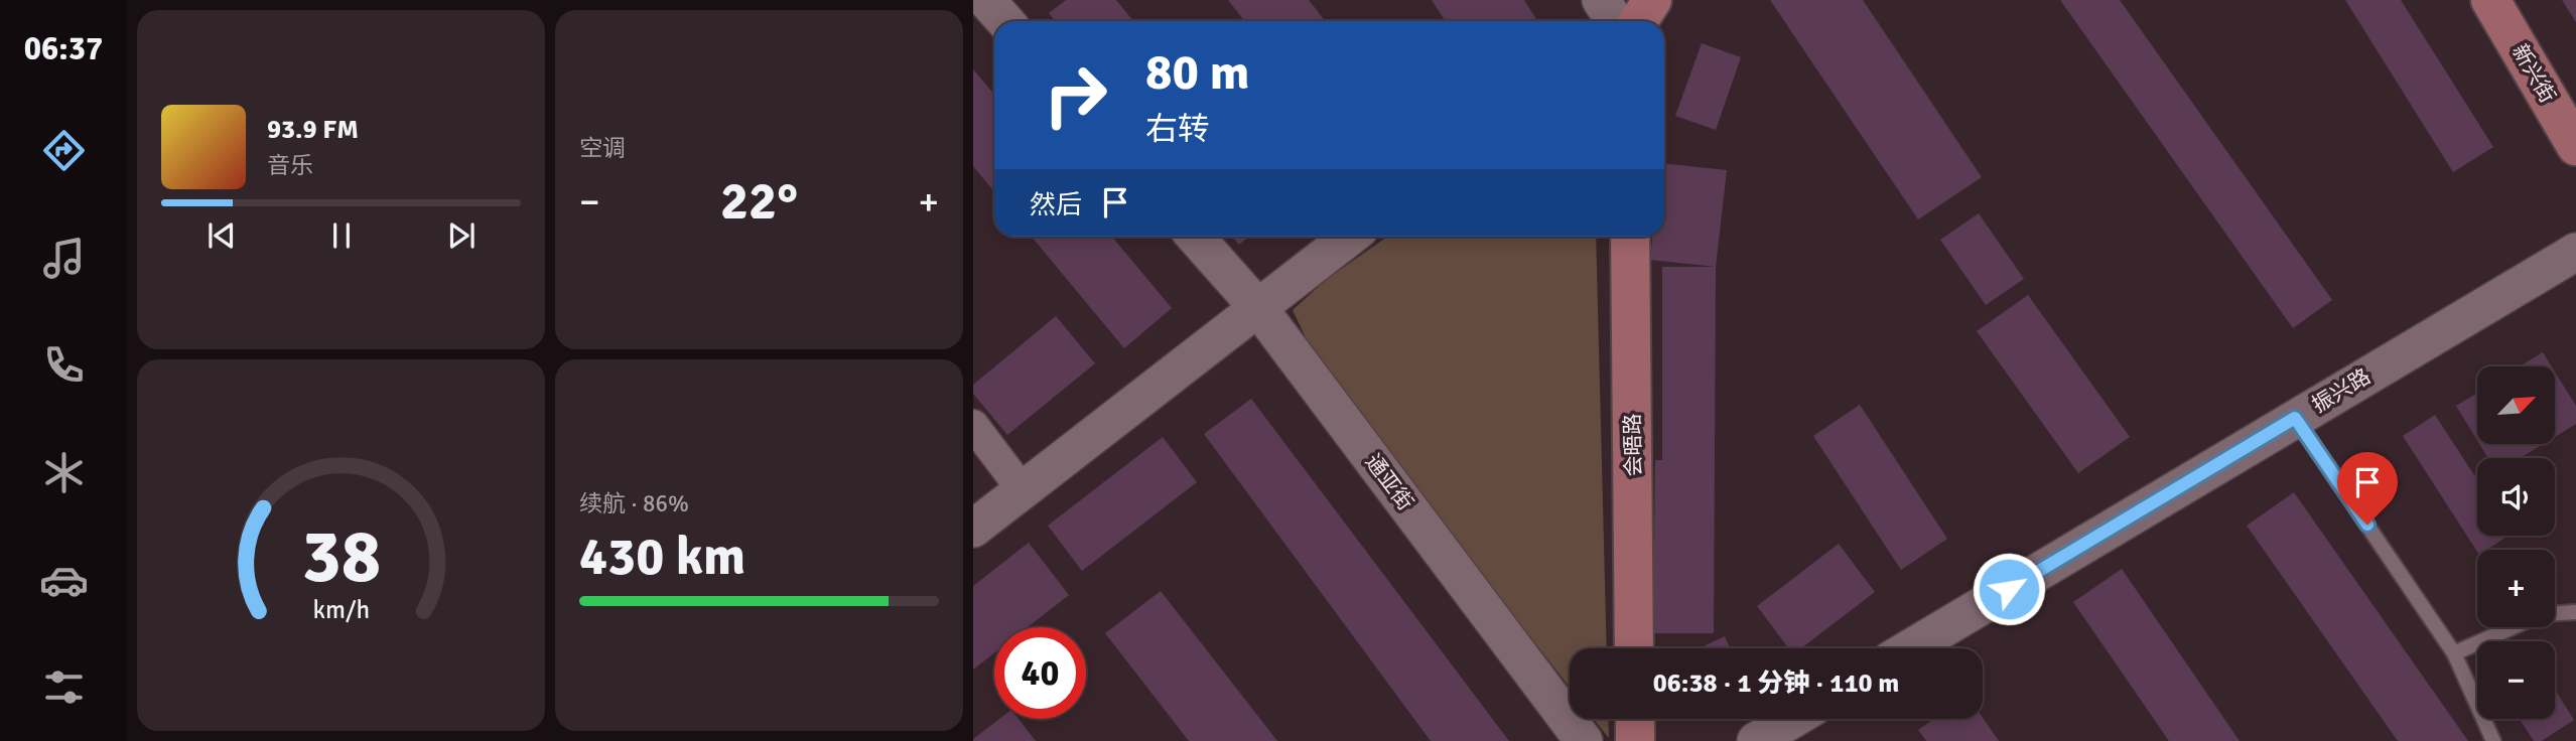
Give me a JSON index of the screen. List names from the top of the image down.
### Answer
{
  "streets": {
    "main road": ["新兴街", "会晤路"],
    "street": ["振兴路", "通亚街"]
  },
  "north": "top right",
  "page": {
    "tabs": "06:37",
    "tile": [
      "空调",
      ["续航 · 86%", "430 km"]
    ],
    "turn": ["80 m", "右转"],
    "song": ["93.9 FM", "音乐"],
    "then": "然后",
    "heat": ["−", "22°", "+"],
    "map_buttons": ["+", "−"],
    "limit": "40",
    "trip": "06:38 · 1 分钟 · 110 m",
    "gauge": ["38", "km/h"]
  }
}
